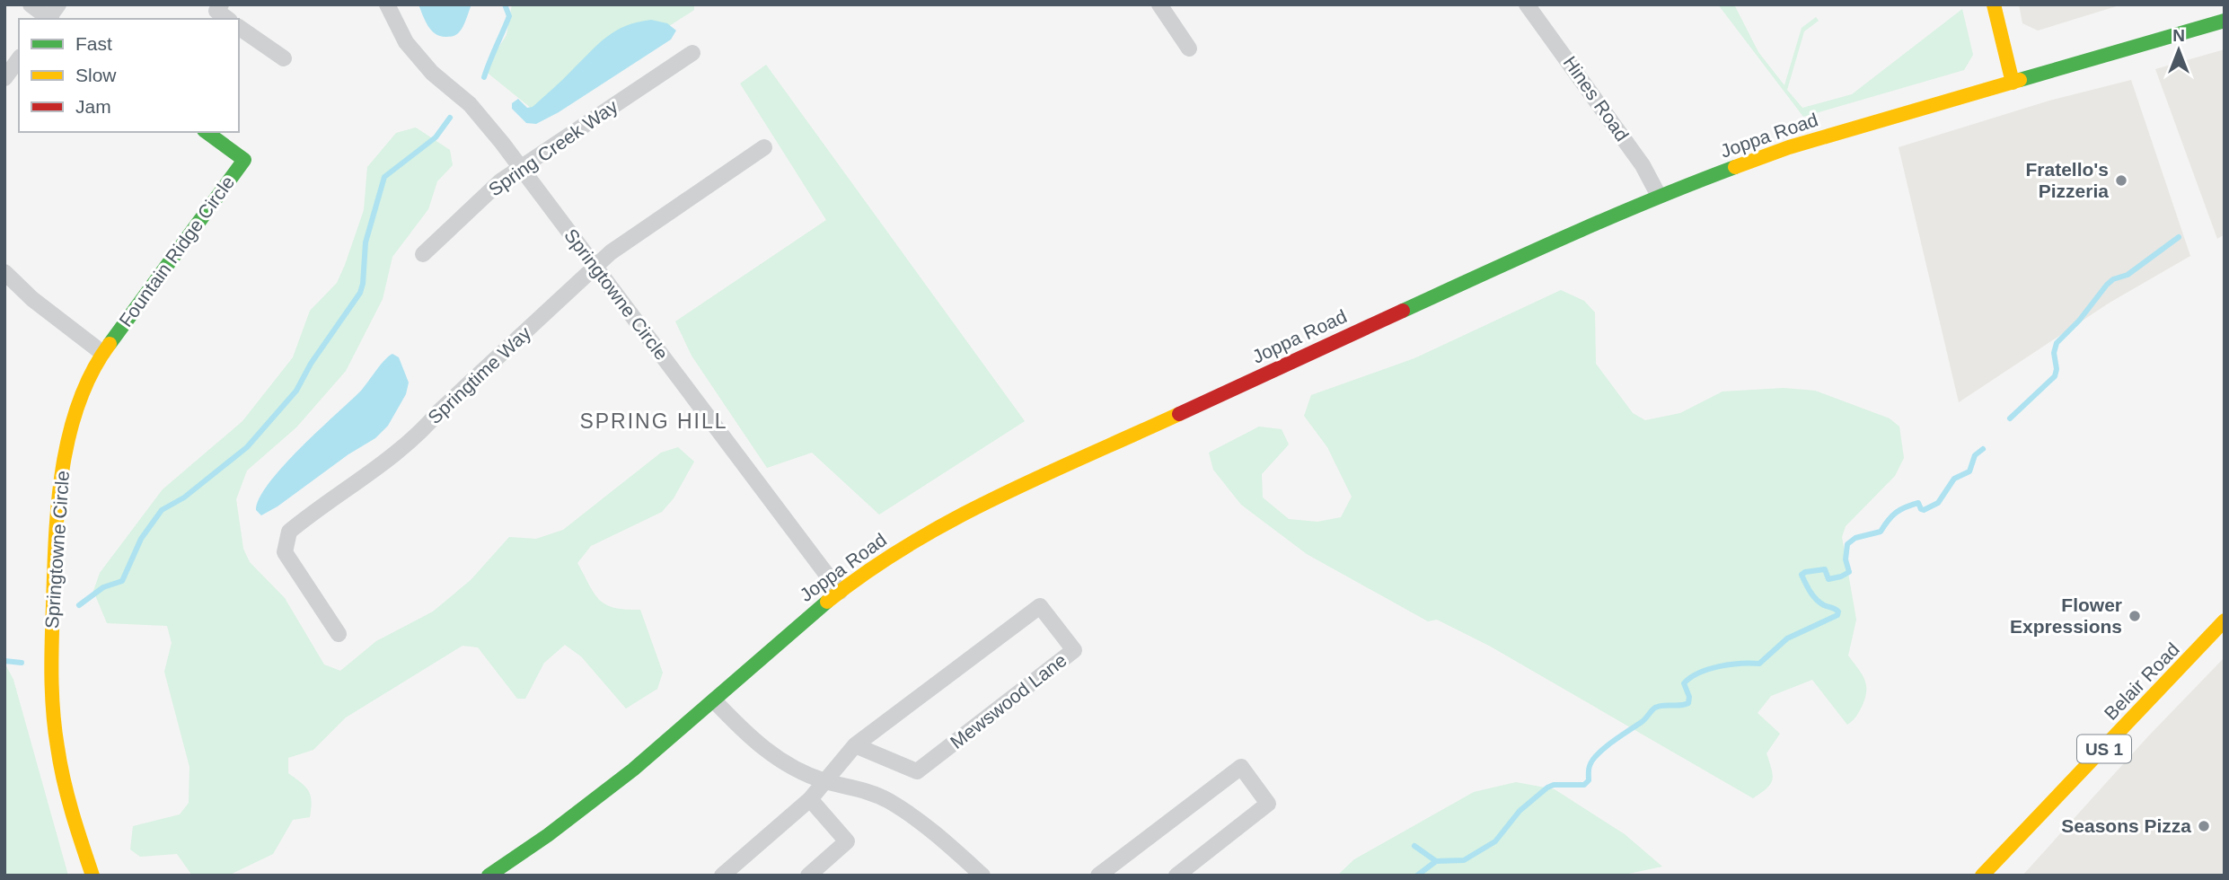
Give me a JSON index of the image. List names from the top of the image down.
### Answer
{
  "streets": {
    "main road": [
      "Joppa Road",
      "Fountain Ridge Circle",
      "Springtowne Circle",
      "Belair Road",
      "US 1"
    ],
    "street": [
      "Hines Road",
      "Spring Creek Way",
      "Springtime Way",
      "Mewswood Lane"
    ]
  },
  "crossings": [
    ["Hines Road", "Joppa Road"],
    ["Joppa Road", "Springtowne Circle"],
    ["Spring Creek Way", "Springtowne Circle"],
    ["Fountain Ridge Circle", "Springtowne Circle"],
    ["Springtowne Circle", "Springtime Way"]
  ],
  "districts": ["SPRING HILL"],
  "places": ["Fratello's Pizzeria", "Flower Expressions", "Seasons Pizza"],
  "legend": ["Fast", "Slow", "Jam"],
  "north": "top"
}
